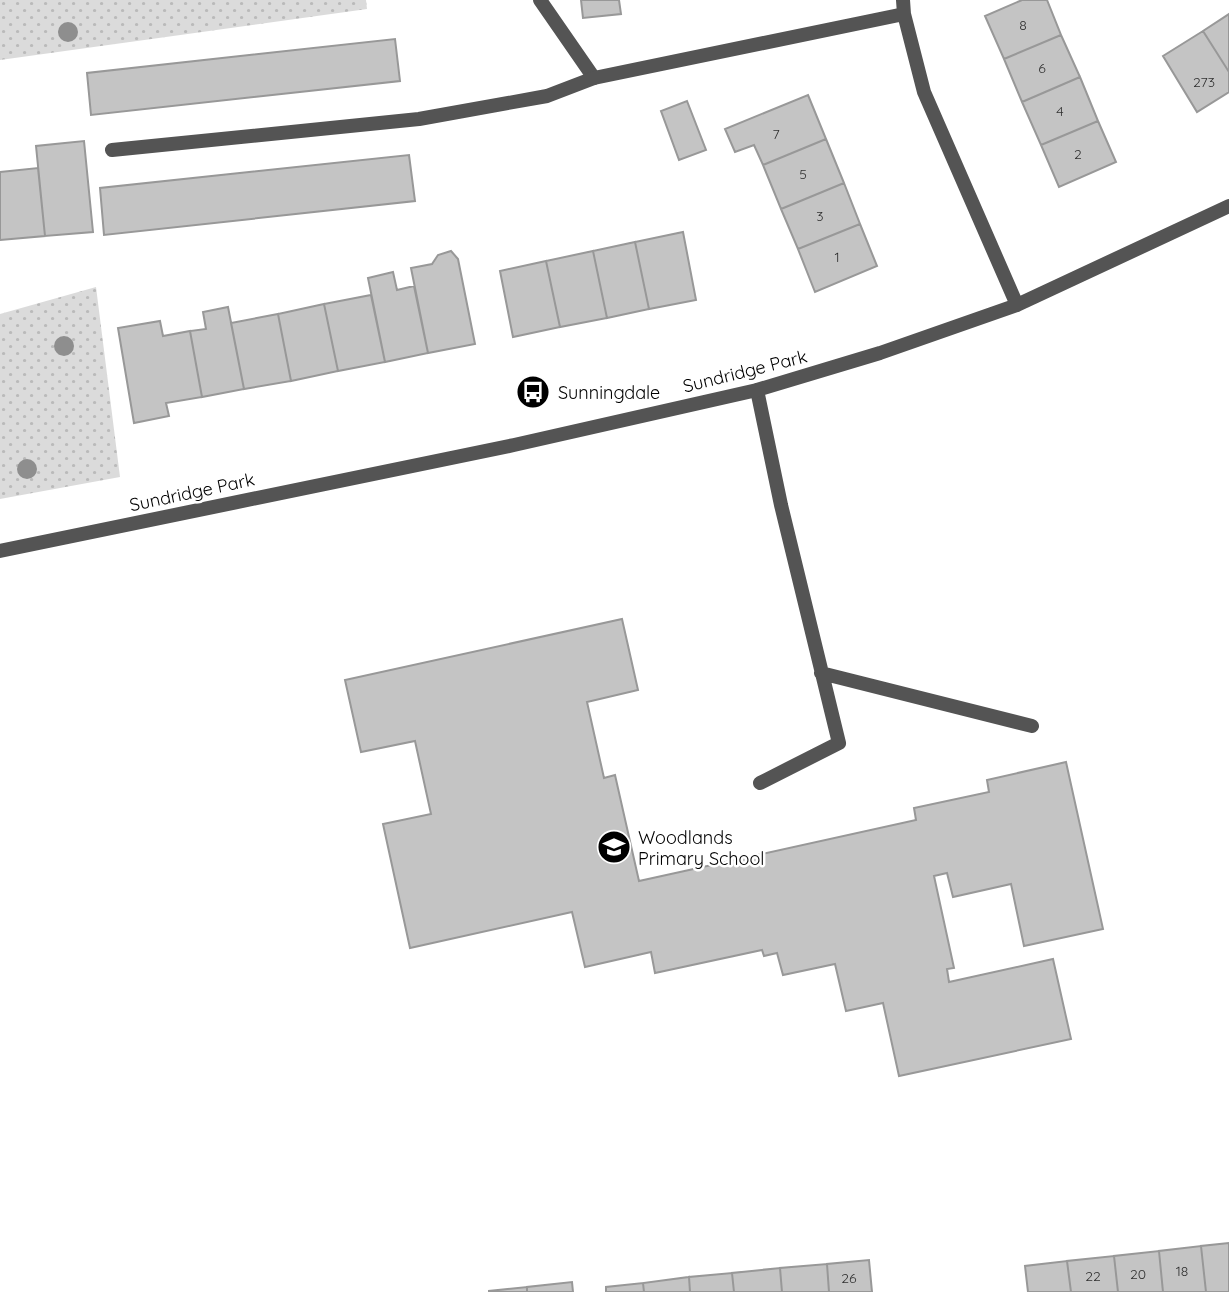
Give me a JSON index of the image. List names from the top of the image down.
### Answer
{
  "streets": {
    "street": ["Sundridge Park"]
  },
  "places": {
    "bus stop": ["Sunningdale"],
    "school or university": ["Woodlands Primary School"]
  },
  "house_numbers": [
    "8",
    "6",
    "273",
    "4",
    "7",
    "2",
    "5",
    "3",
    "1",
    "18",
    "20",
    "22",
    "26"
  ]
}
